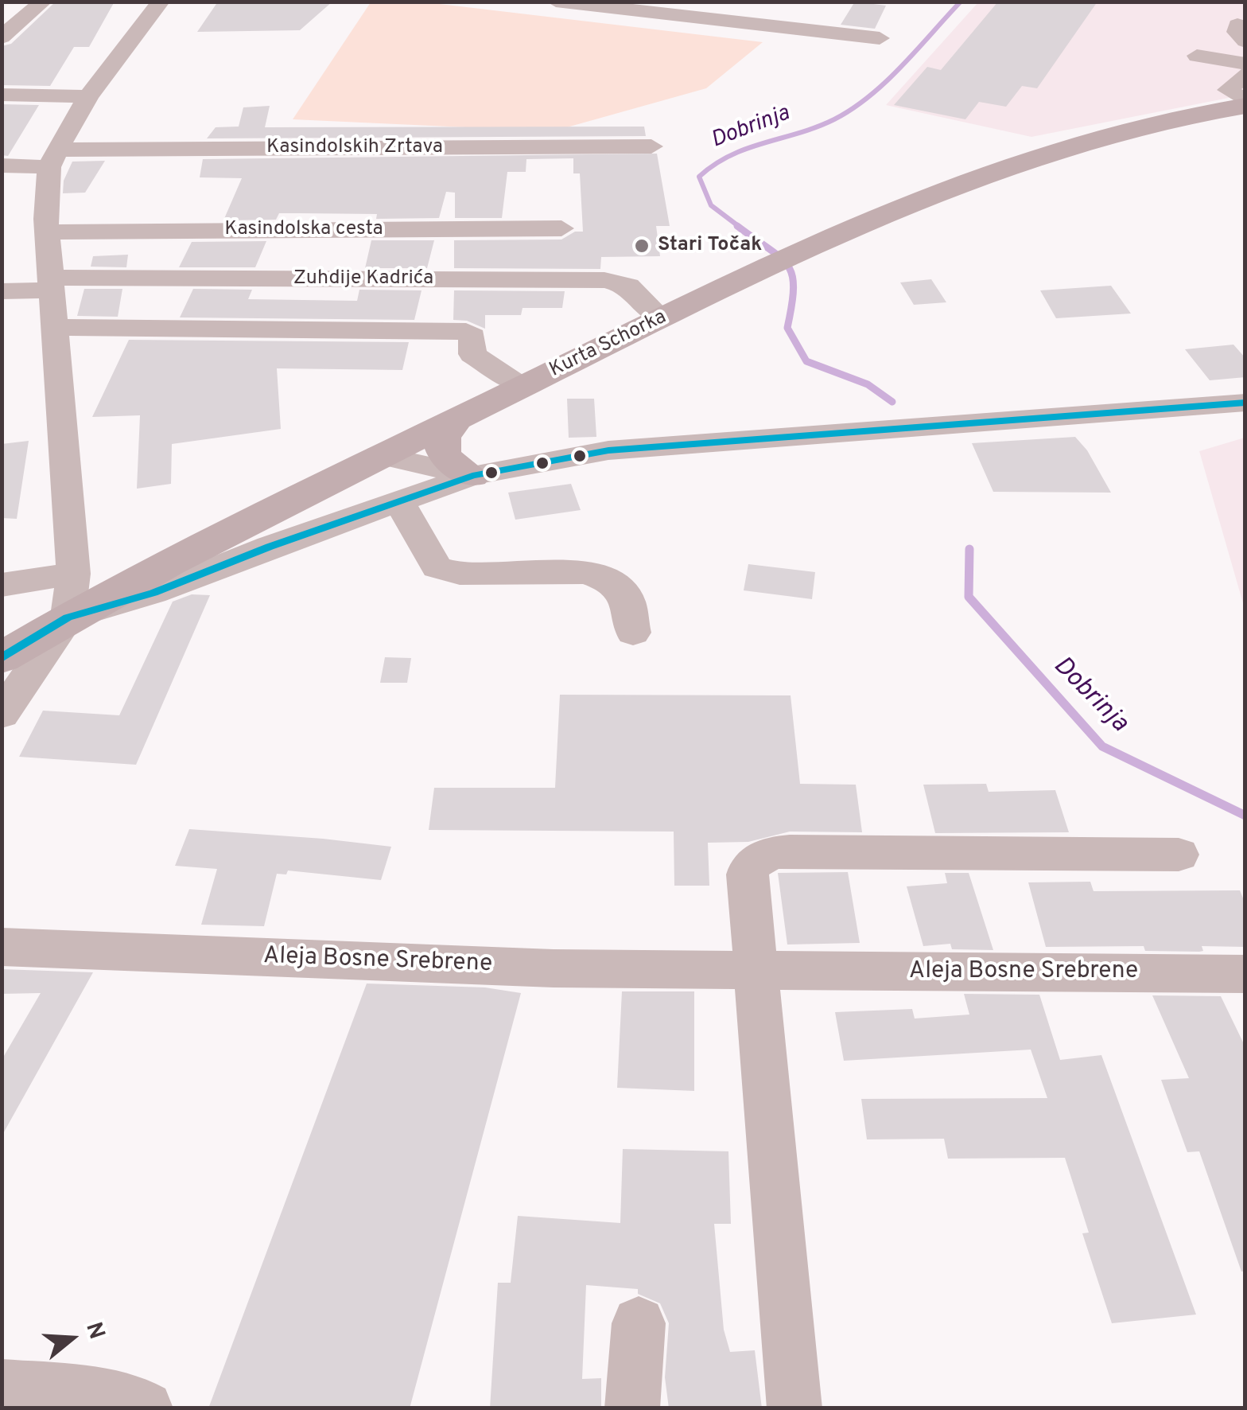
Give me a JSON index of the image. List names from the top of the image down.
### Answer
{
  "streets": {
    "main road": ["Kurta Schorka"],
    "street": [
      "Kasindolskih Zrtava",
      "Kasindolska cesta",
      "Zuhdije Kadrića",
      "Aleja Bosne Srebrene"
    ]
  },
  "crossings": [
    ["Zuhdije Kadrića", "Kurta Schorka"]
  ],
  "water": ["Dobrinja"],
  "places": ["Stari Točak"],
  "north": "right"
}
